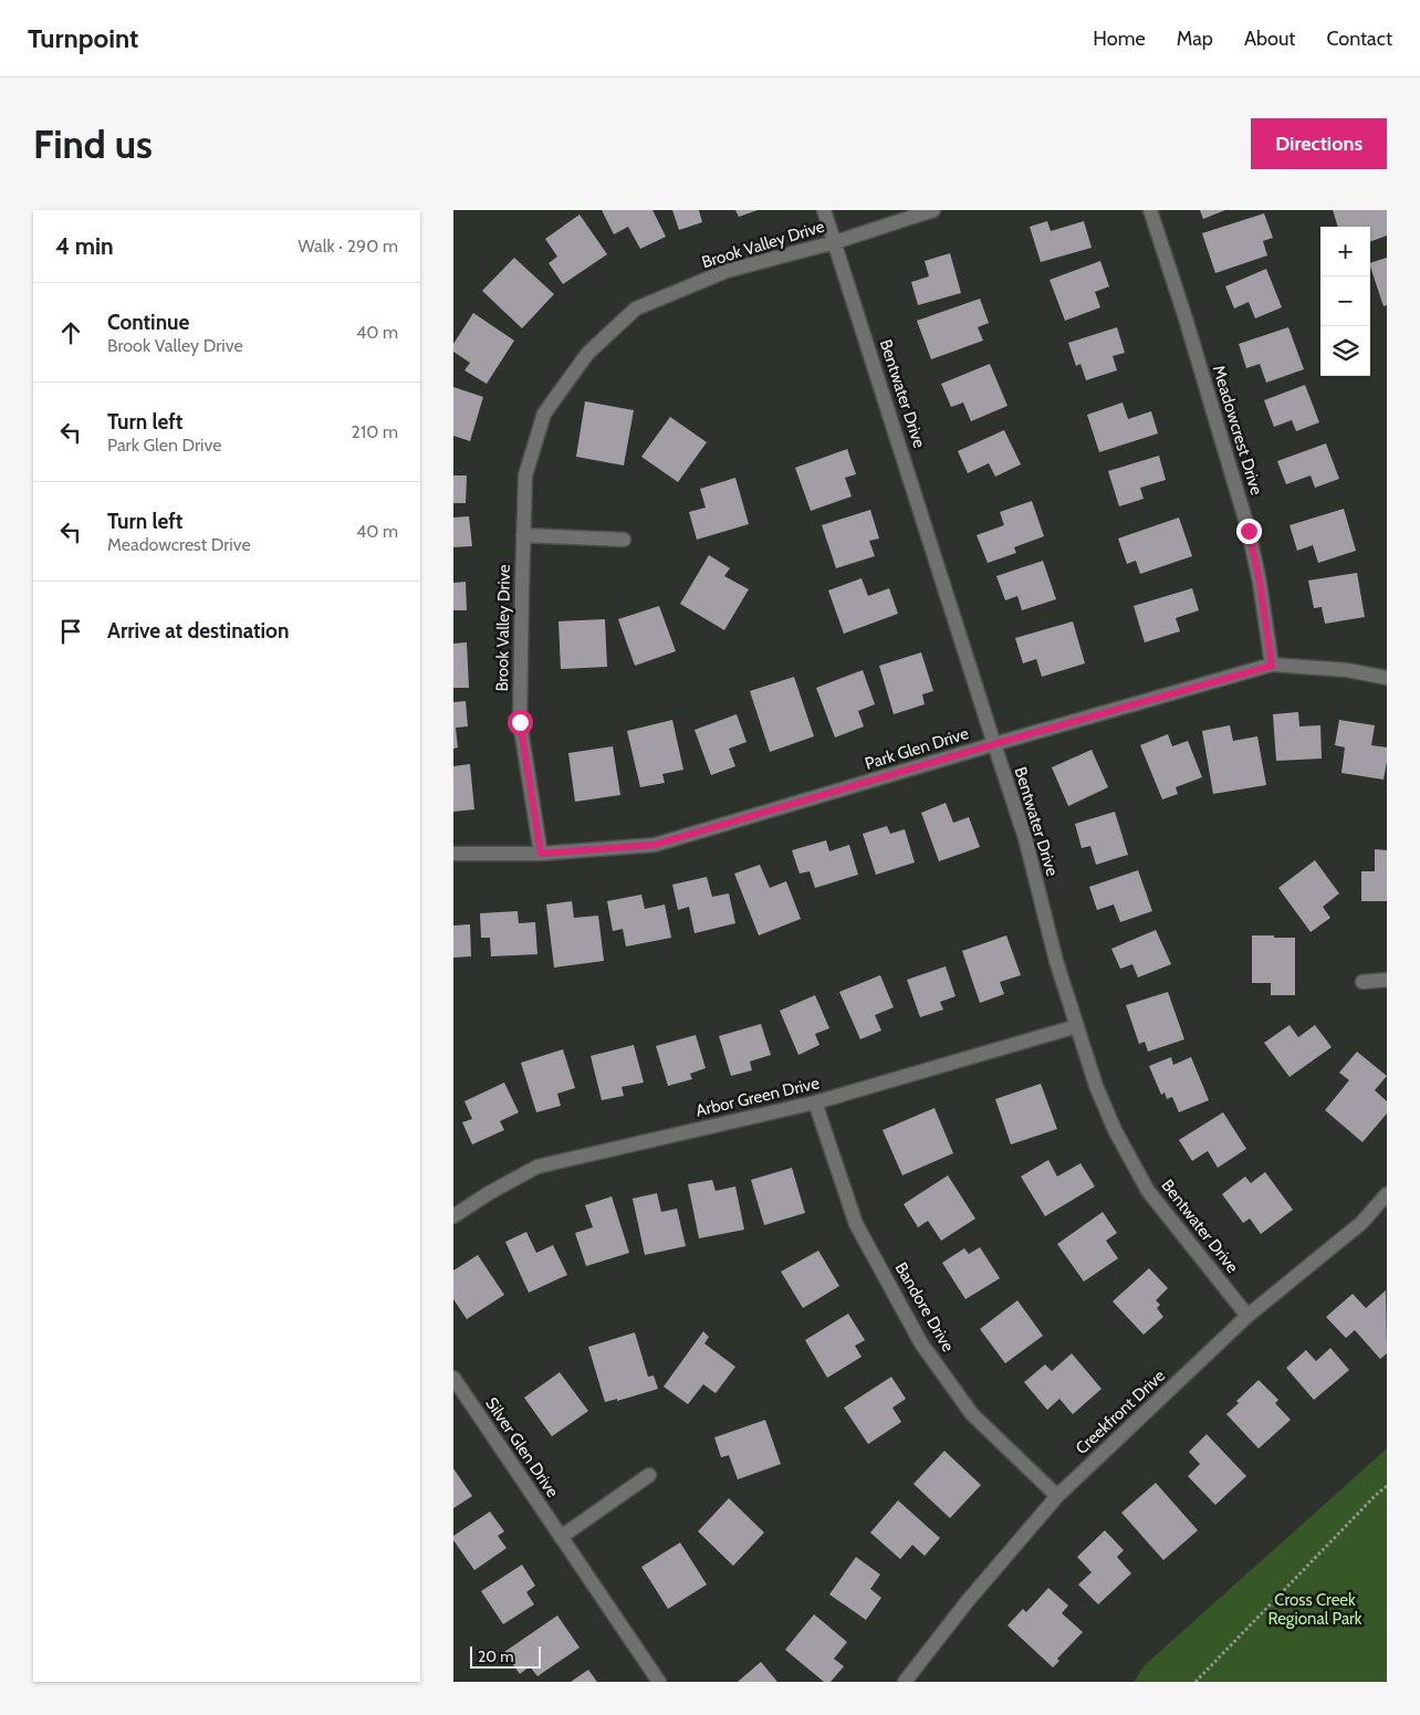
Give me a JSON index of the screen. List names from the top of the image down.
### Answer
{
  "streets": {
    "street": [
      "Brook Valley Drive",
      "Bentwater Drive",
      "Meadowcrest Drive",
      "Park Glen Drive",
      "Arbor Green Drive",
      "Bandore Drive",
      "Creekfront Drive",
      "Silver Glen Drive"
    ]
  },
  "crossings": [
    ["Brook Valley Drive", "Bentwater Drive"],
    ["Brook Valley Drive", "Park Glen Drive"],
    ["Bentwater Drive", "Park Glen Drive"],
    ["Bentwater Drive", "Arbor Green Drive"],
    ["Bentwater Drive", "Creekfront Drive"],
    ["Meadowcrest Drive", "Park Glen Drive"],
    ["Arbor Green Drive", "Bandore Drive"],
    ["Bandore Drive", "Creekfront Drive"]
  ],
  "parks": ["Cross Creek Regional Park"],
  "scale_bar": "20 m",
  "page": {
    "header": "Turnpoint",
    "nav": [
      "Home",
      "Map",
      "About",
      "Contact"
    ],
    "buttons": "Directions",
    "title": "Find us",
    "heading": ["4 min", "Walk · 290 m"],
    "map_buttons": ["+", "−"],
    "list": [
      ["Continue", "Brook Valley Drive", "40 m"],
      ["Turn left", "Park Glen Drive", "210 m"],
      ["Turn left", "Meadowcrest Drive", "40 m"],
      "Arrive at destination"
    ],
    "scale": "20 m"
  }
}
